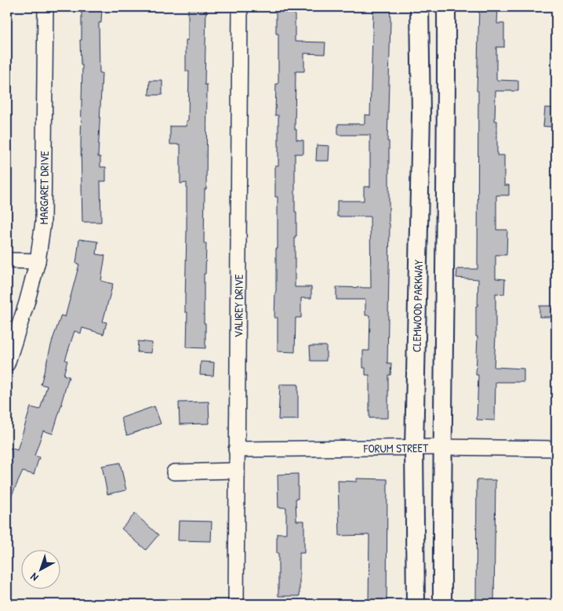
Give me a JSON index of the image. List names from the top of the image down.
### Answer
{
  "streets": {
    "street": [
      "MARGARET DRIVE",
      "VALIREY DRIVE",
      "CLEMWOOD PARKWAY",
      "FORUM STREET"
    ]
  },
  "crossings": [
    ["VALIREY DRIVE", "FORUM STREET"],
    ["CLEMWOOD PARKWAY", "FORUM STREET"]
  ],
  "north": "bottom left"
}
